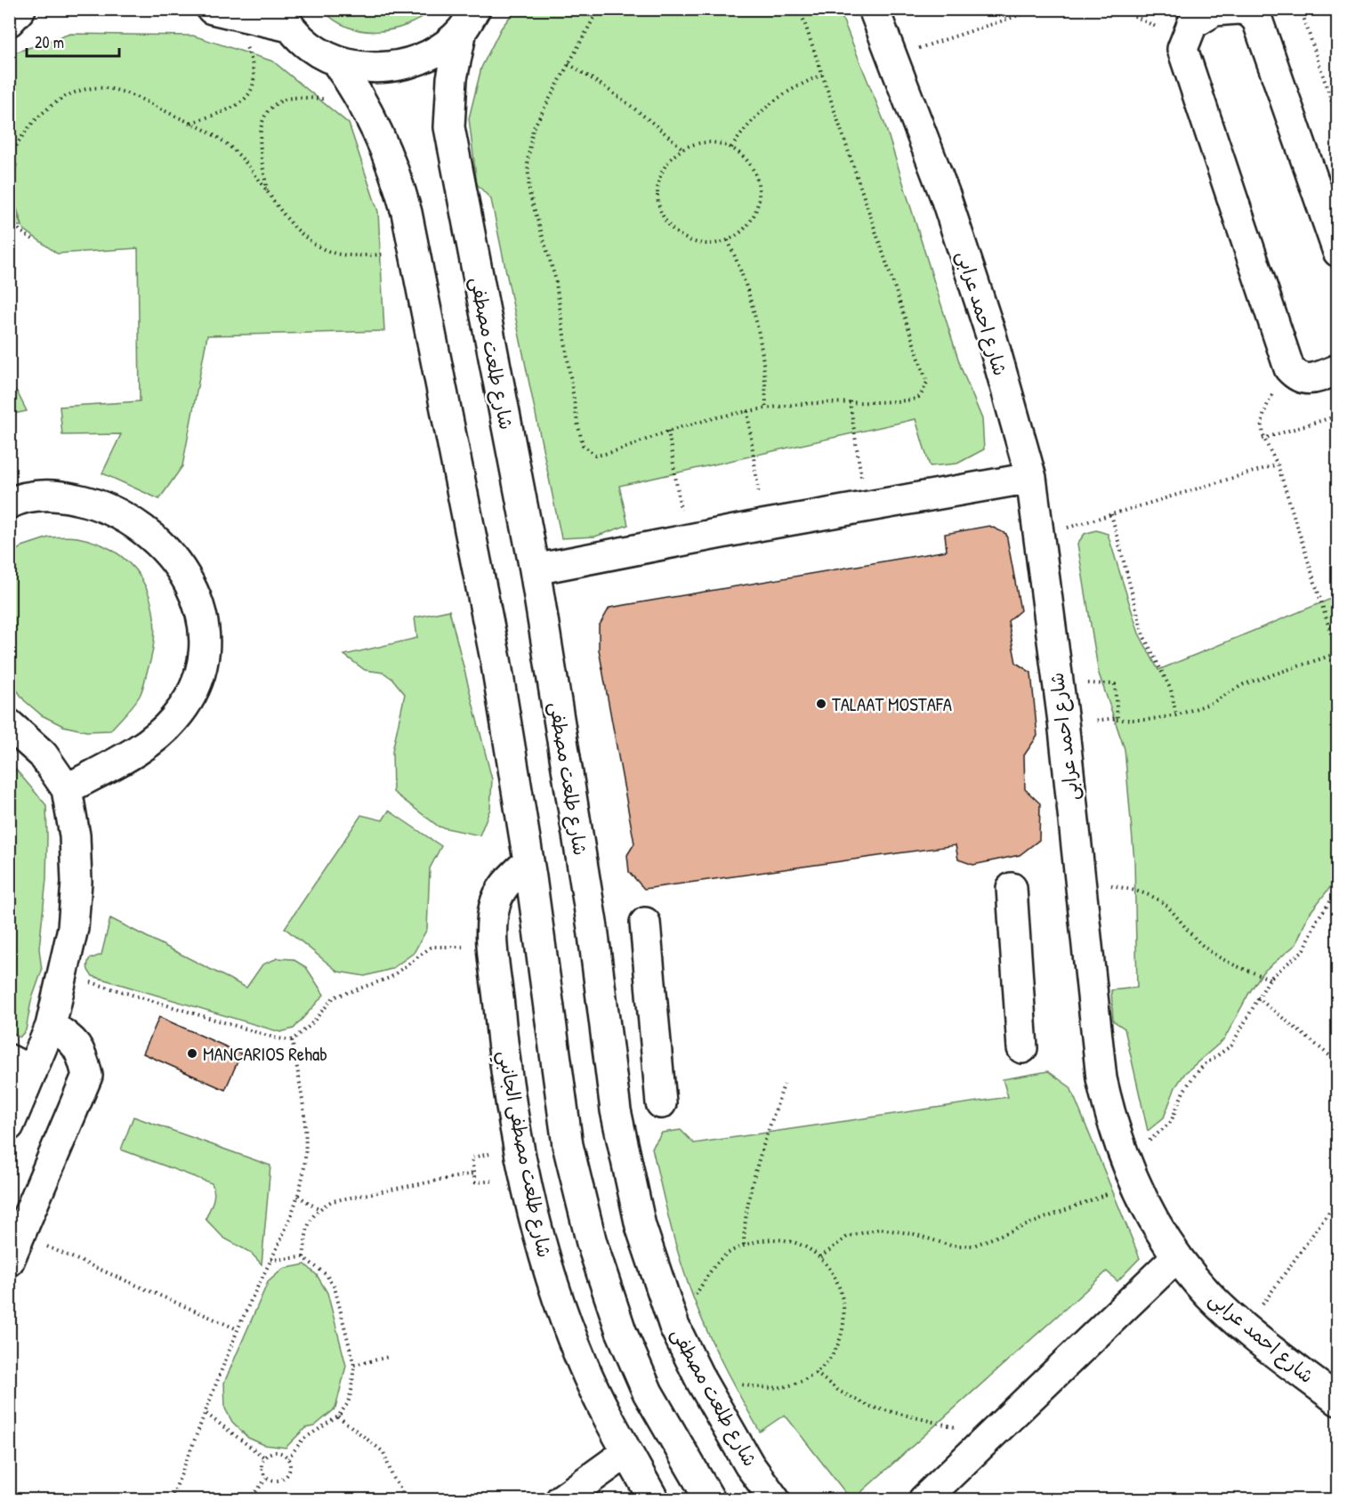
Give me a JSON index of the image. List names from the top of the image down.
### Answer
{
  "streets": {
    "street": ["شارع احمد عرابى", "شارع طلعت مصطفى", "شارع طلعت مصطفى الجانبي"]
  },
  "places": ["TALAAT MOSTAFA", "MANCARIOS Rehab"],
  "scale_bar": "20 m"
}
